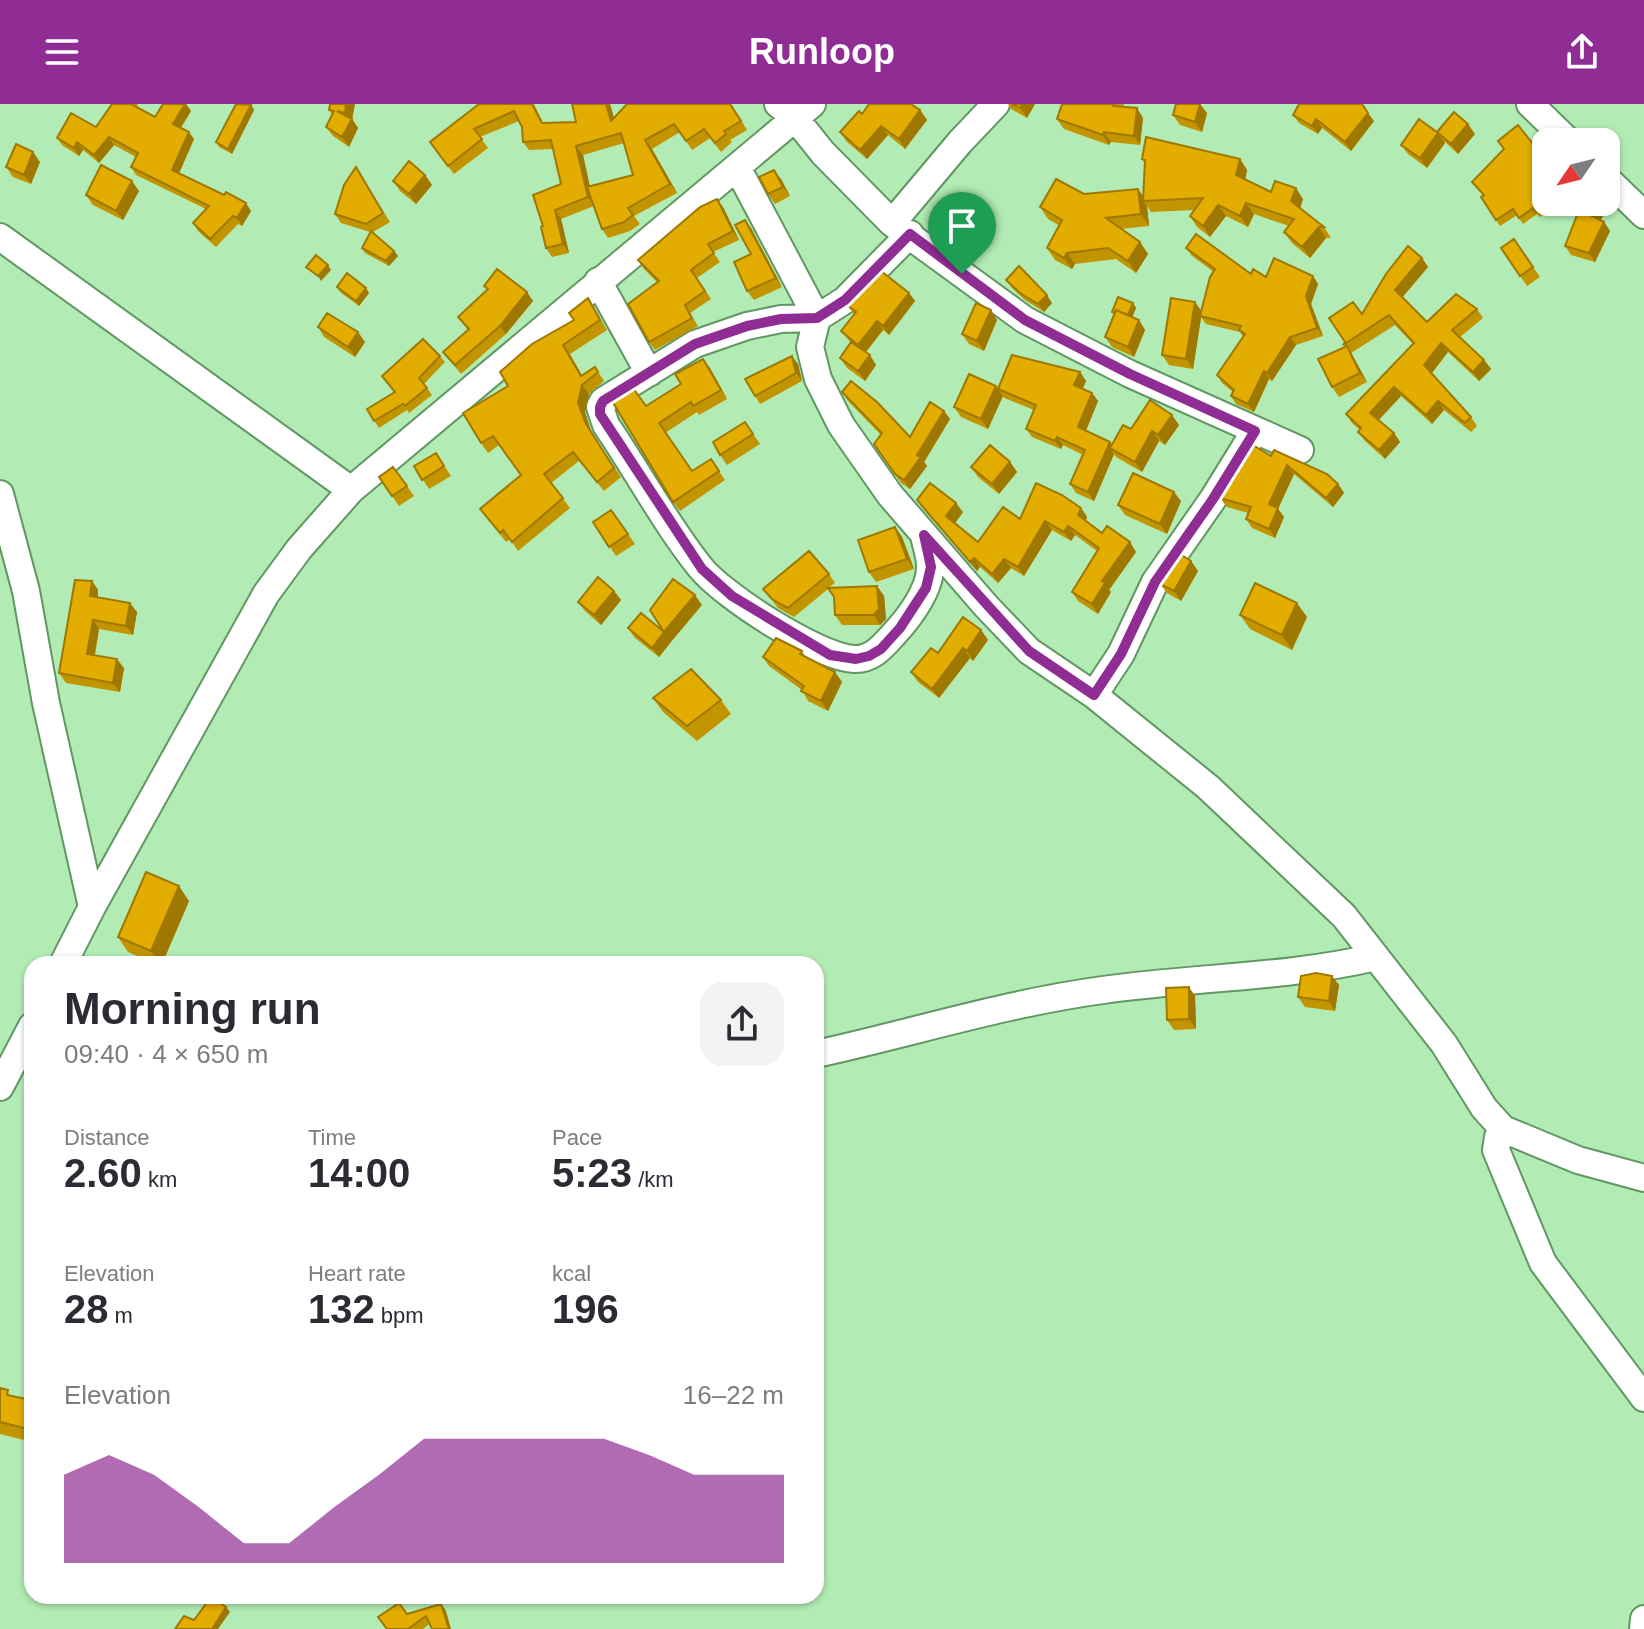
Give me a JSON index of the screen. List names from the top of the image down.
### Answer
{
  "north": "bottom left",
  "page": {
    "header": "Runloop",
    "heading": ["Morning run", "09:40 · 4 × 650 m"],
    "stats": [
      ["Distance", "2.60 km"],
      ["Time", "14:00"],
      ["Pace", "5:23 /km"],
      ["Elevation", "28 m"],
      ["Heart rate", "132 bpm"],
      ["kcal", "196"]
    ],
    "chart": ["Elevation", "16–22 m"]
  }
}
